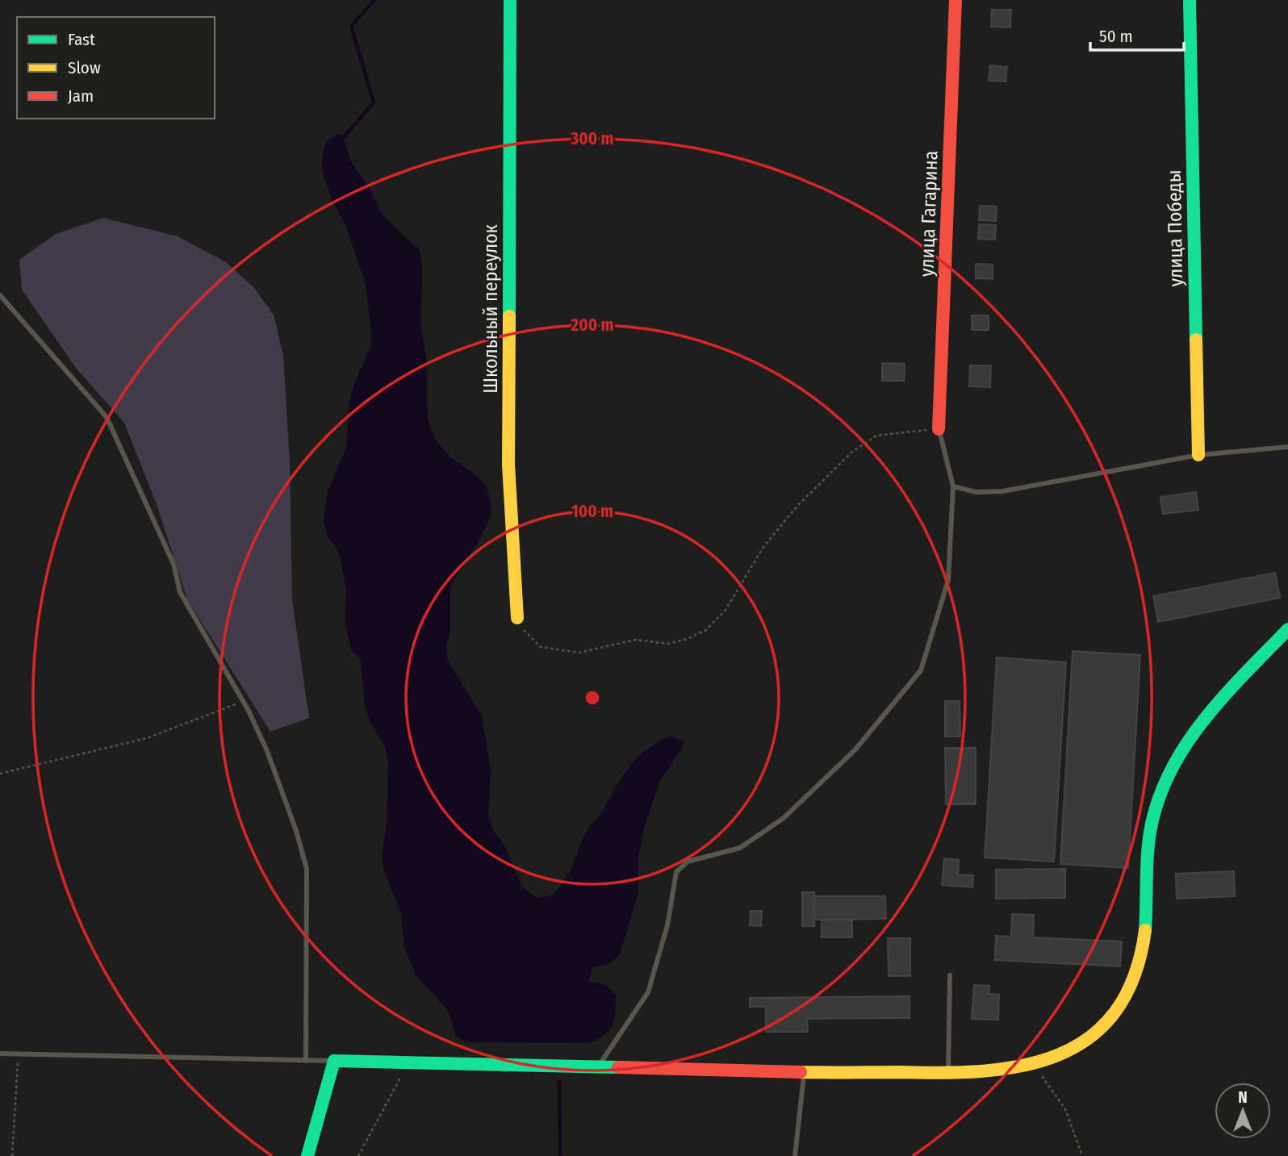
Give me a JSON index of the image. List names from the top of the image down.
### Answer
{
  "streets": {
    "street": ["улица Гагарина", "улица Победы", "Школьный переулок"]
  },
  "legend": ["Fast", "Slow", "Jam"],
  "scale_bar": "50 m",
  "north": "top",
  "rings": ["300 m", "200 m", "100 m"]
}
